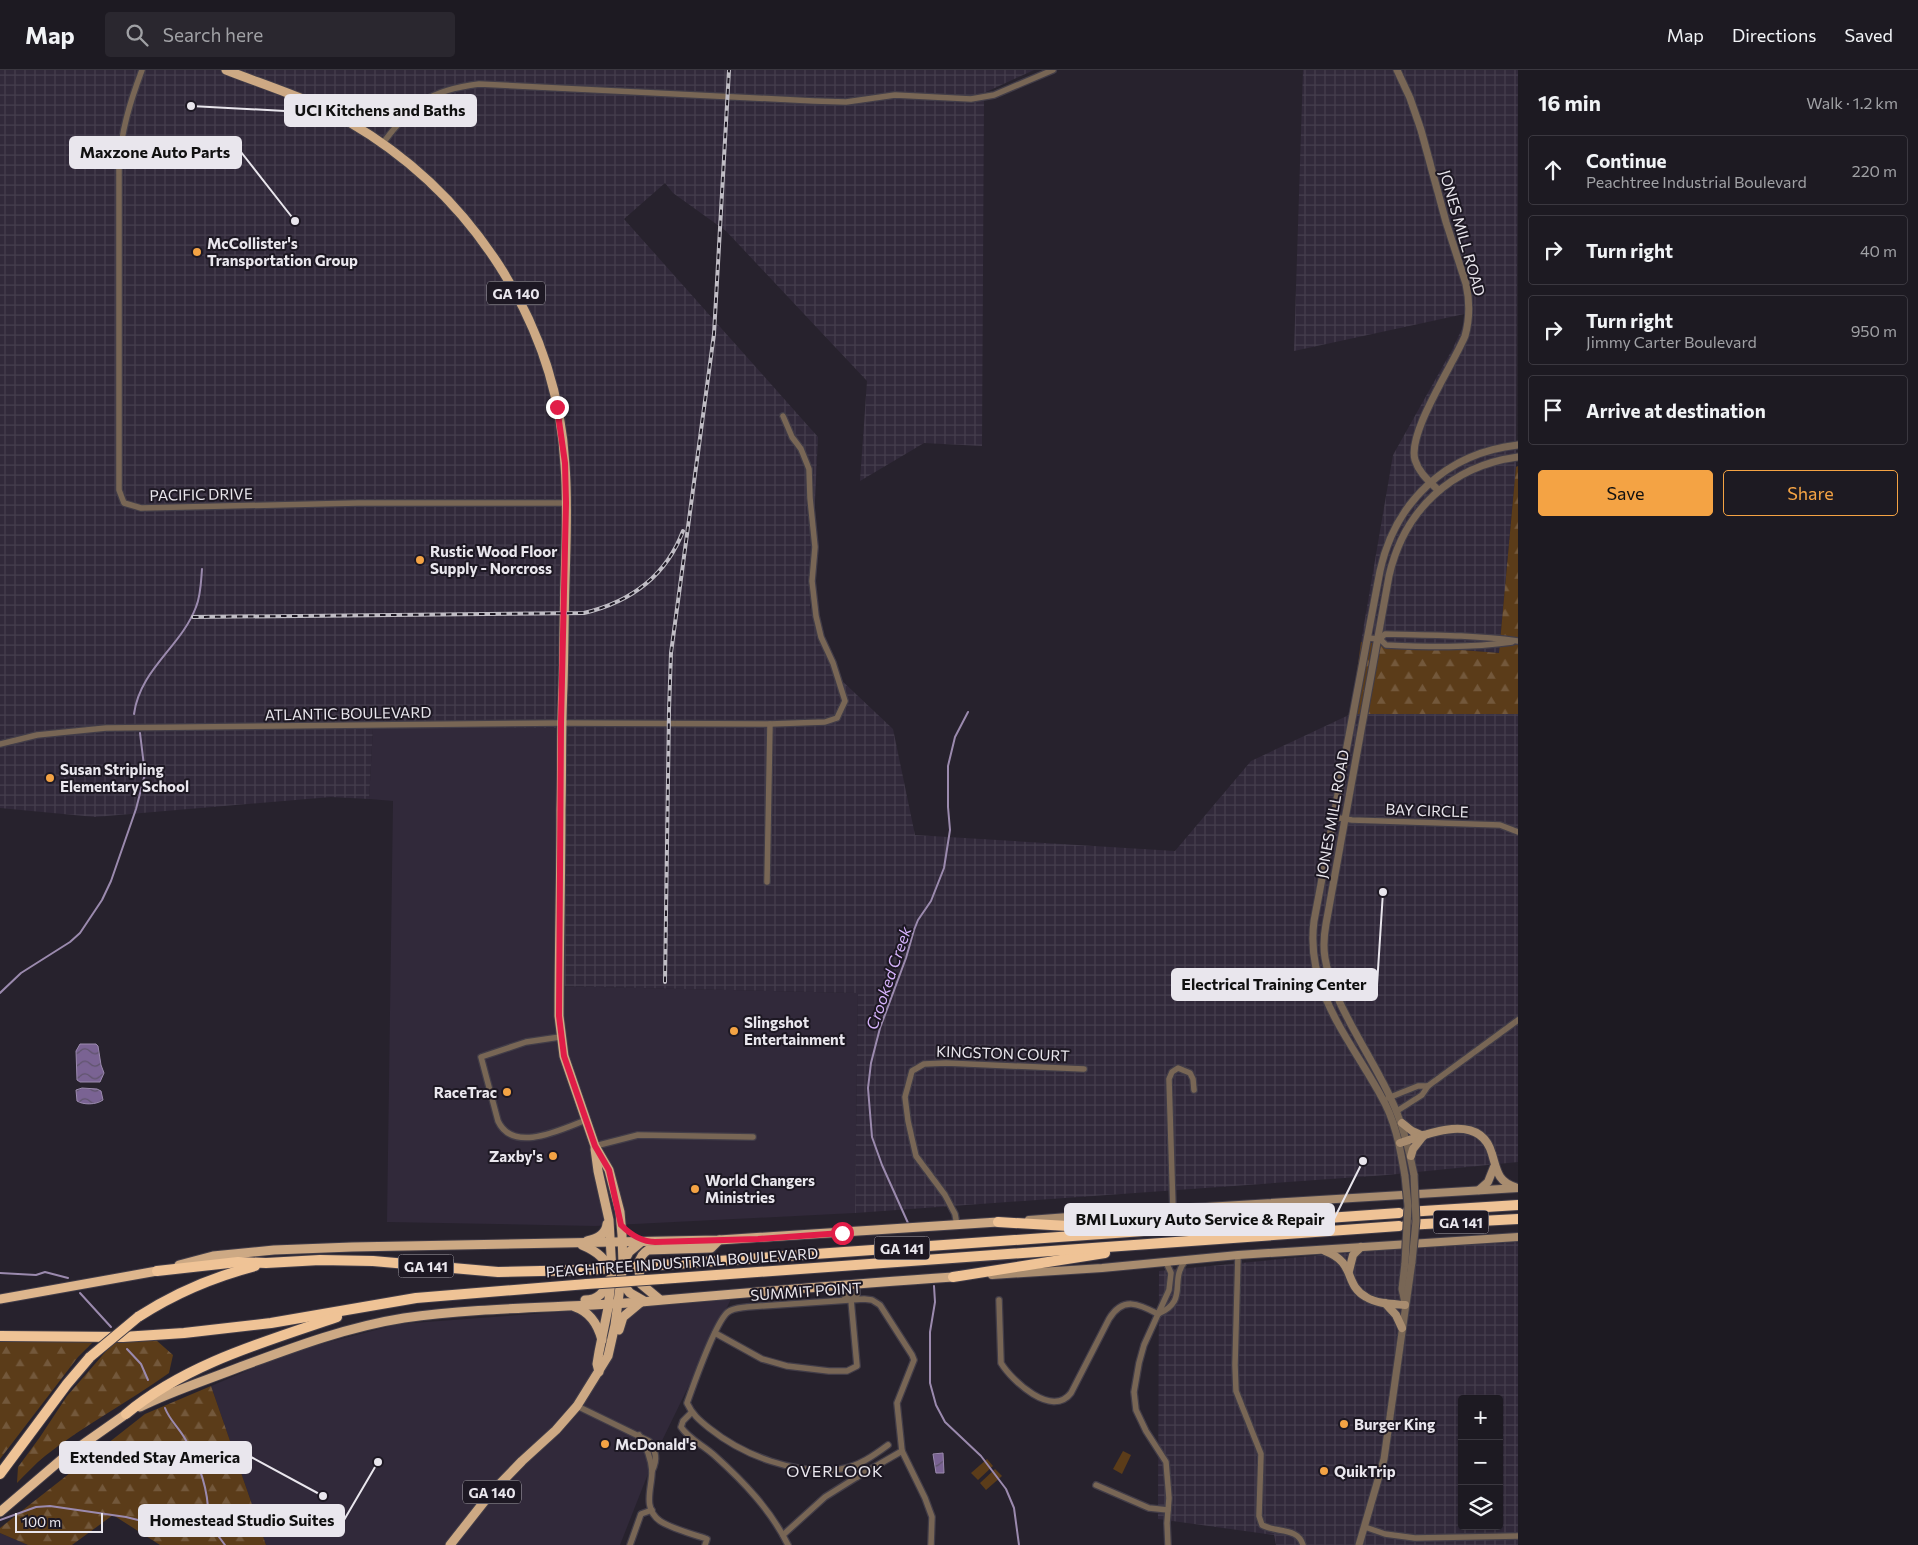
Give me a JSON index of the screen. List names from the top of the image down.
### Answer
{
  "streets": {
    "highway": ["GA 141", "PEACHTREE INDUSTRIAL BOULEVARD"],
    "main road": ["GA 140"],
    "street": [
      "JONES MILL ROAD",
      "PACIFIC DRIVE",
      "ATLANTIC BOULEVARD",
      "BAY CIRCLE",
      "KINGSTON COURT",
      "SUMMIT POINT"
    ]
  },
  "crossings": [
    ["JONES MILL ROAD", "BAY CIRCLE"],
    ["GA 140", "PACIFIC DRIVE"],
    ["GA 140", "ATLANTIC BOULEVARD"],
    ["GA 140", "PEACHTREE INDUSTRIAL BOULEVARD"],
    ["KINGSTON COURT", "PEACHTREE INDUSTRIAL BOULEVARD"],
    ["GA 141", "PEACHTREE INDUSTRIAL BOULEVARD"]
  ],
  "districts": ["OVERLOOK"],
  "water": ["Crooked Creek"],
  "places": [
    "UCI Kitchens and Baths",
    "Maxzone Auto Parts",
    "McCollister's Transportation Group",
    "Rustic Wood Floor Supply - Norcross",
    "Susan Stripling Elementary School",
    "Electrical Training Center",
    "Slingshot Entertainment",
    "RaceTrac",
    "Zaxby's",
    "BMI Luxury Auto Service & Repair",
    "World Changers Ministries",
    "Burger King",
    "McDonald's",
    "Homestead Studio Suites",
    "QuikTrip",
    "Extended Stay America"
  ],
  "scale_bar": "100 m",
  "page": {
    "header": "Map",
    "search": "Search here",
    "nav": ["Map", "Directions", "Saved"],
    "heading": ["16 min", "Walk · 1.2 km"],
    "list": [
      ["Continue", "Peachtree Industrial Boulevard", "220 m"],
      ["Turn right", "40 m"],
      ["Turn right", "Jimmy Carter Boulevard", "950 m"],
      "Arrive at destination"
    ],
    "buttons": ["Save", "Share"],
    "map_buttons": ["+", "−"],
    "scale": "100 m"
  }
}
